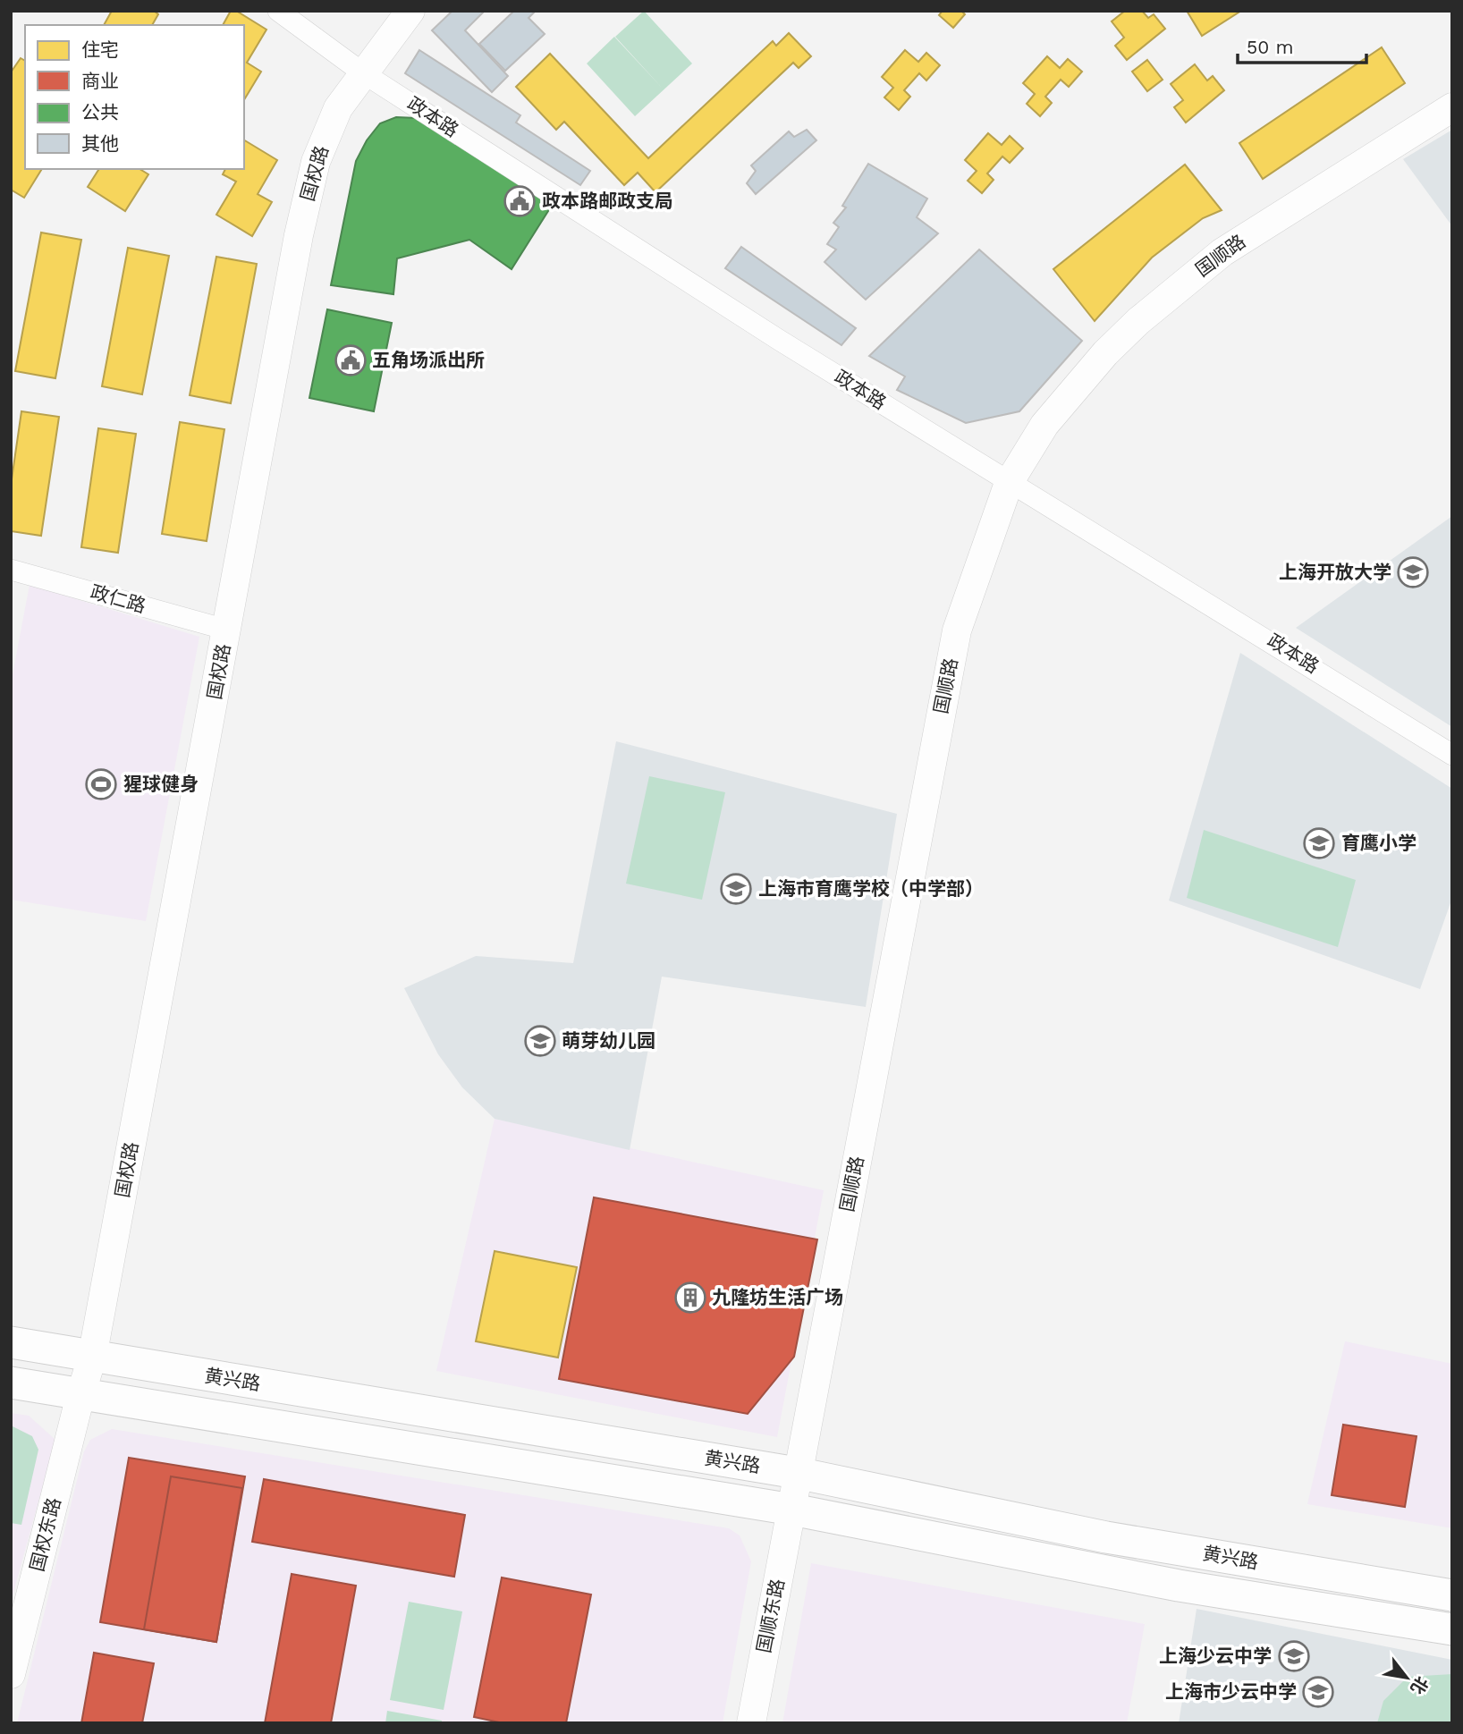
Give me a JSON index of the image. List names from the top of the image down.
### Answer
{
  "streets": {
    "main road": ["黄兴路"],
    "street": [
      "政本路",
      "国权路",
      "国顺路",
      "政仁路",
      "国权东路",
      "国顺东路"
    ]
  },
  "crossings": [
    ["政本路", "国权路"],
    ["政本路", "国顺路"],
    ["国权路", "政仁路"],
    ["国权路", "黄兴路"],
    ["国权路", "国权东路"],
    ["国顺路", "黄兴路"],
    ["国顺路", "国顺东路"],
    ["黄兴路", "国权东路"],
    ["黄兴路", "国顺东路"]
  ],
  "places": {
    "public building": ["政本路邮政支局", "五角场派出所"],
    "school or university": [
      "上海开放大学",
      "育鹰小学",
      "上海市育鹰学校（中学部）",
      "萌芽幼儿园",
      "上海少云中学",
      "上海市少云中学"
    ],
    "sports": ["猩球健身"],
    "building": ["九隆坊生活广场"]
  },
  "legend": [
    "住宅",
    "商业",
    "公共",
    "其他"
  ],
  "scale_bar": "50 m",
  "north": "bottom right"
}
